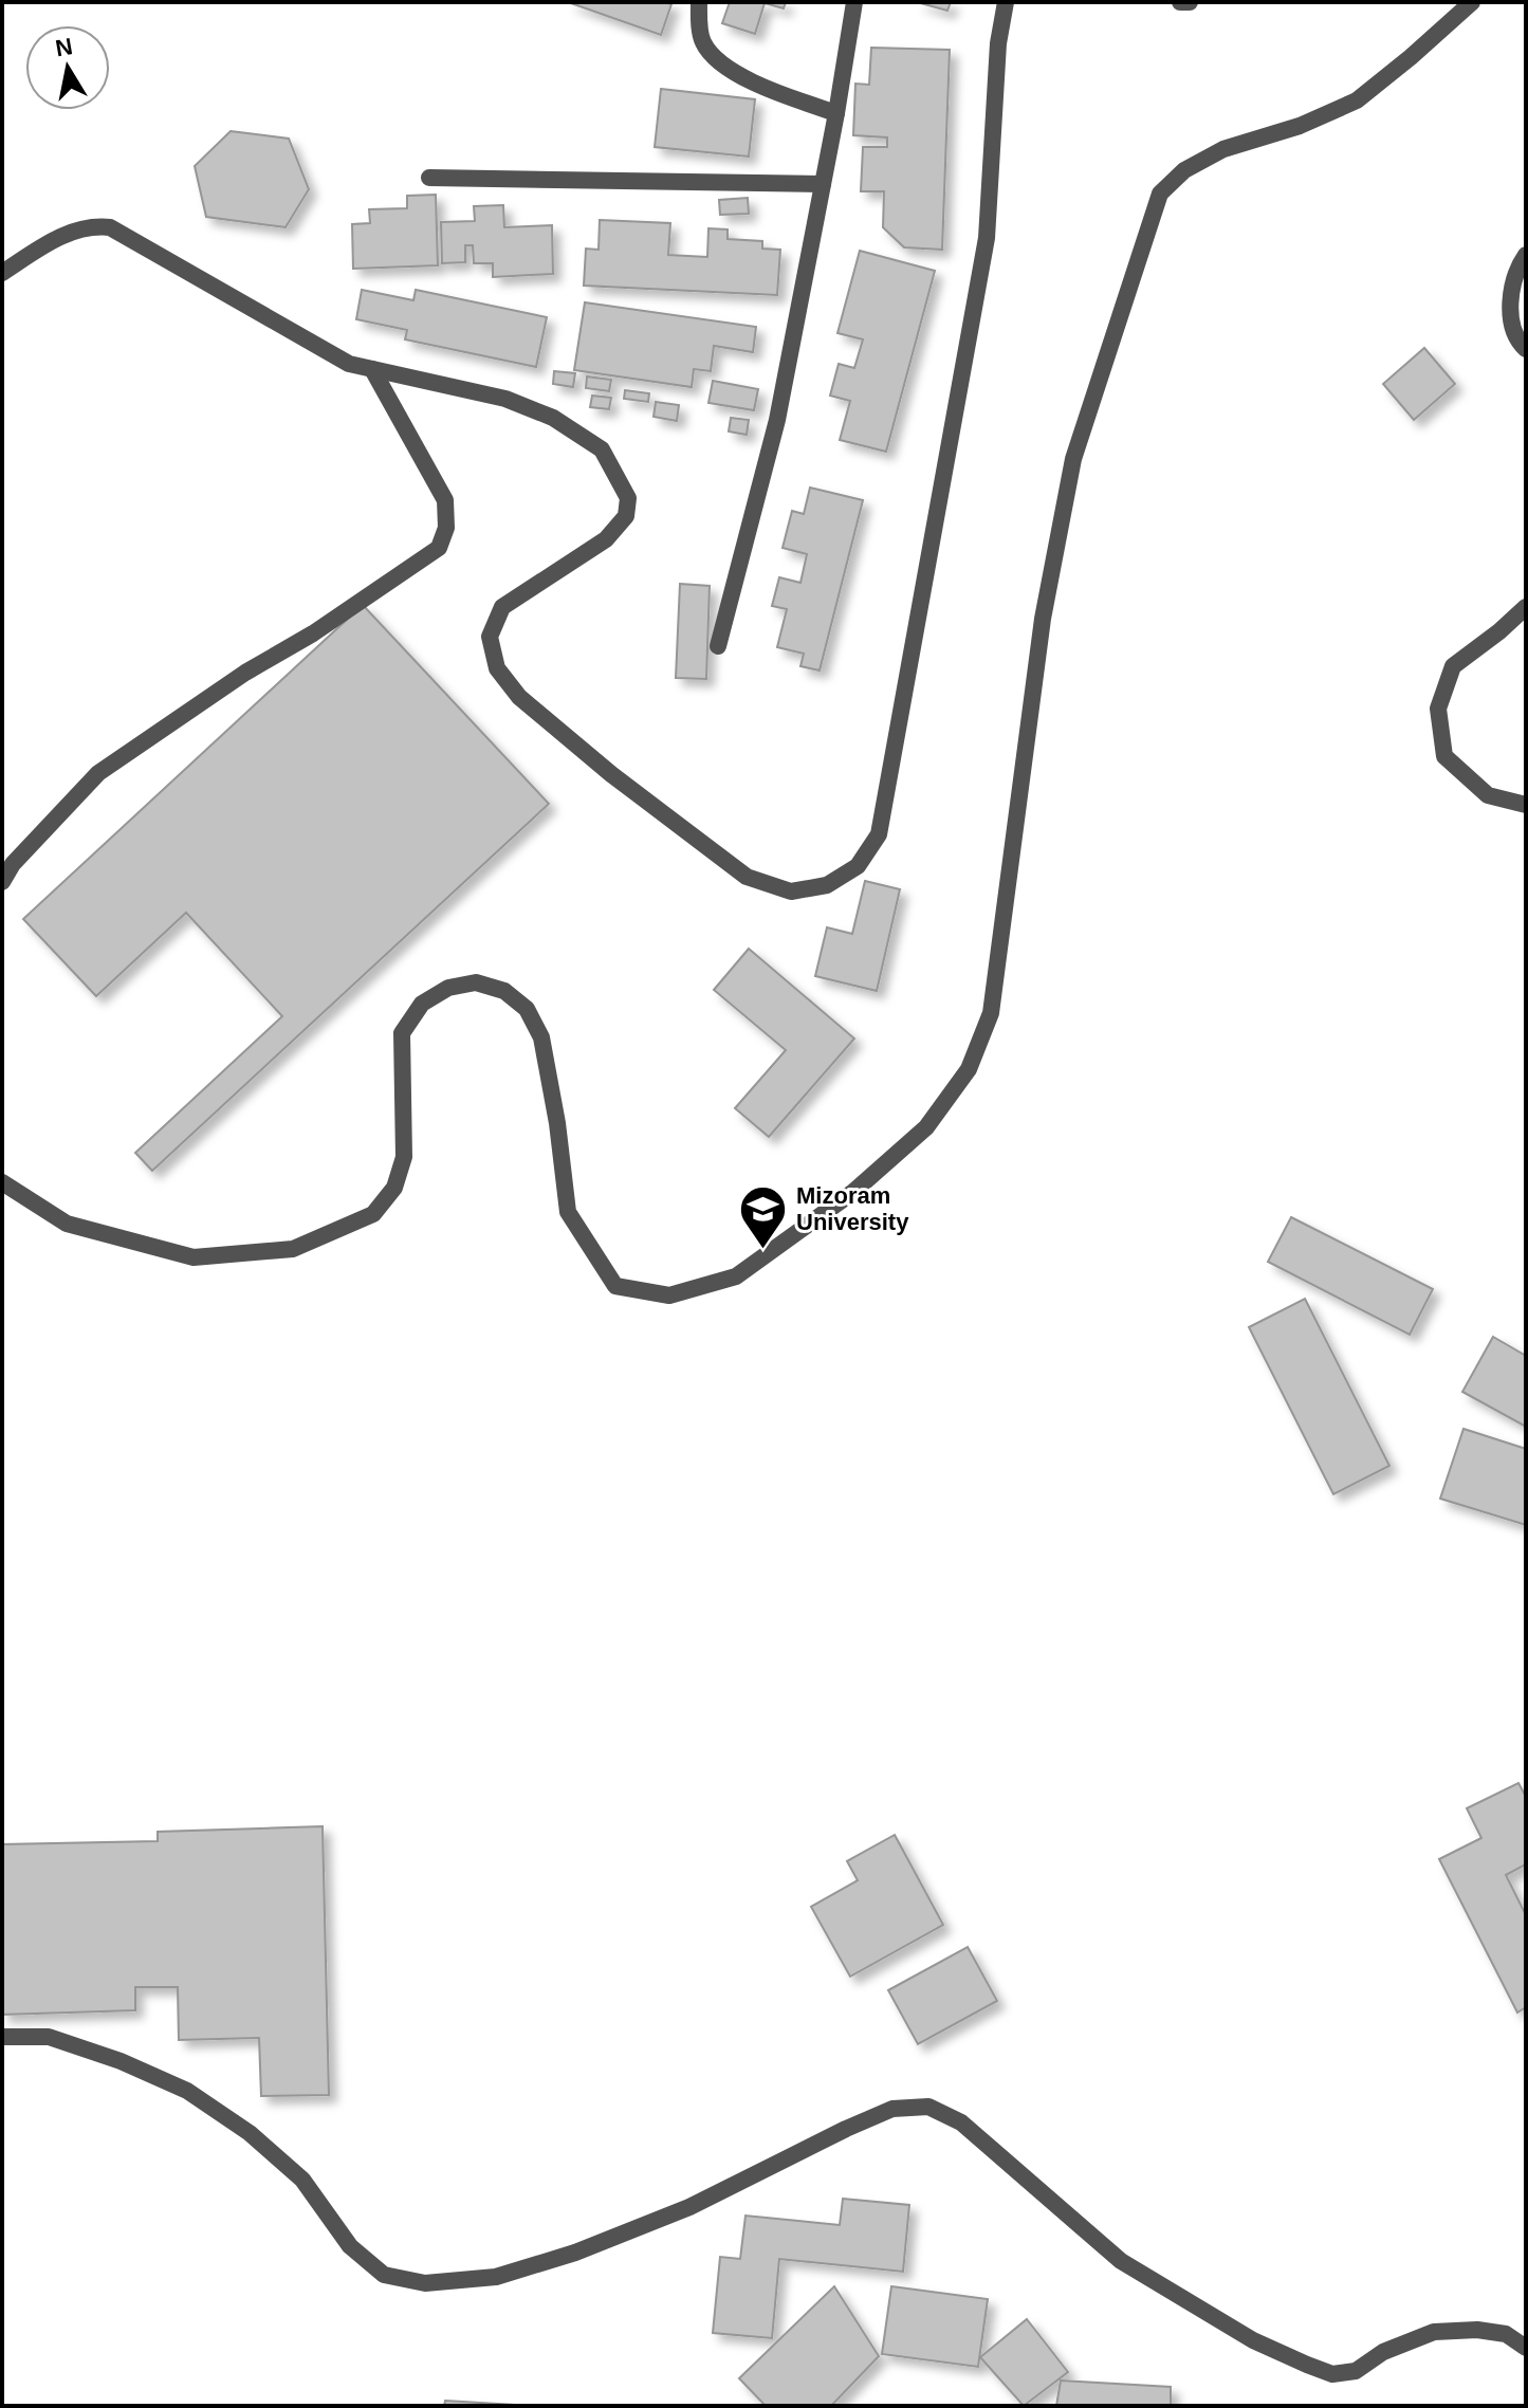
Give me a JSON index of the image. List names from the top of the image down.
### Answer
{
  "places": {
    "school or university": ["Mizoram University"]
  },
  "north": "top"
}
